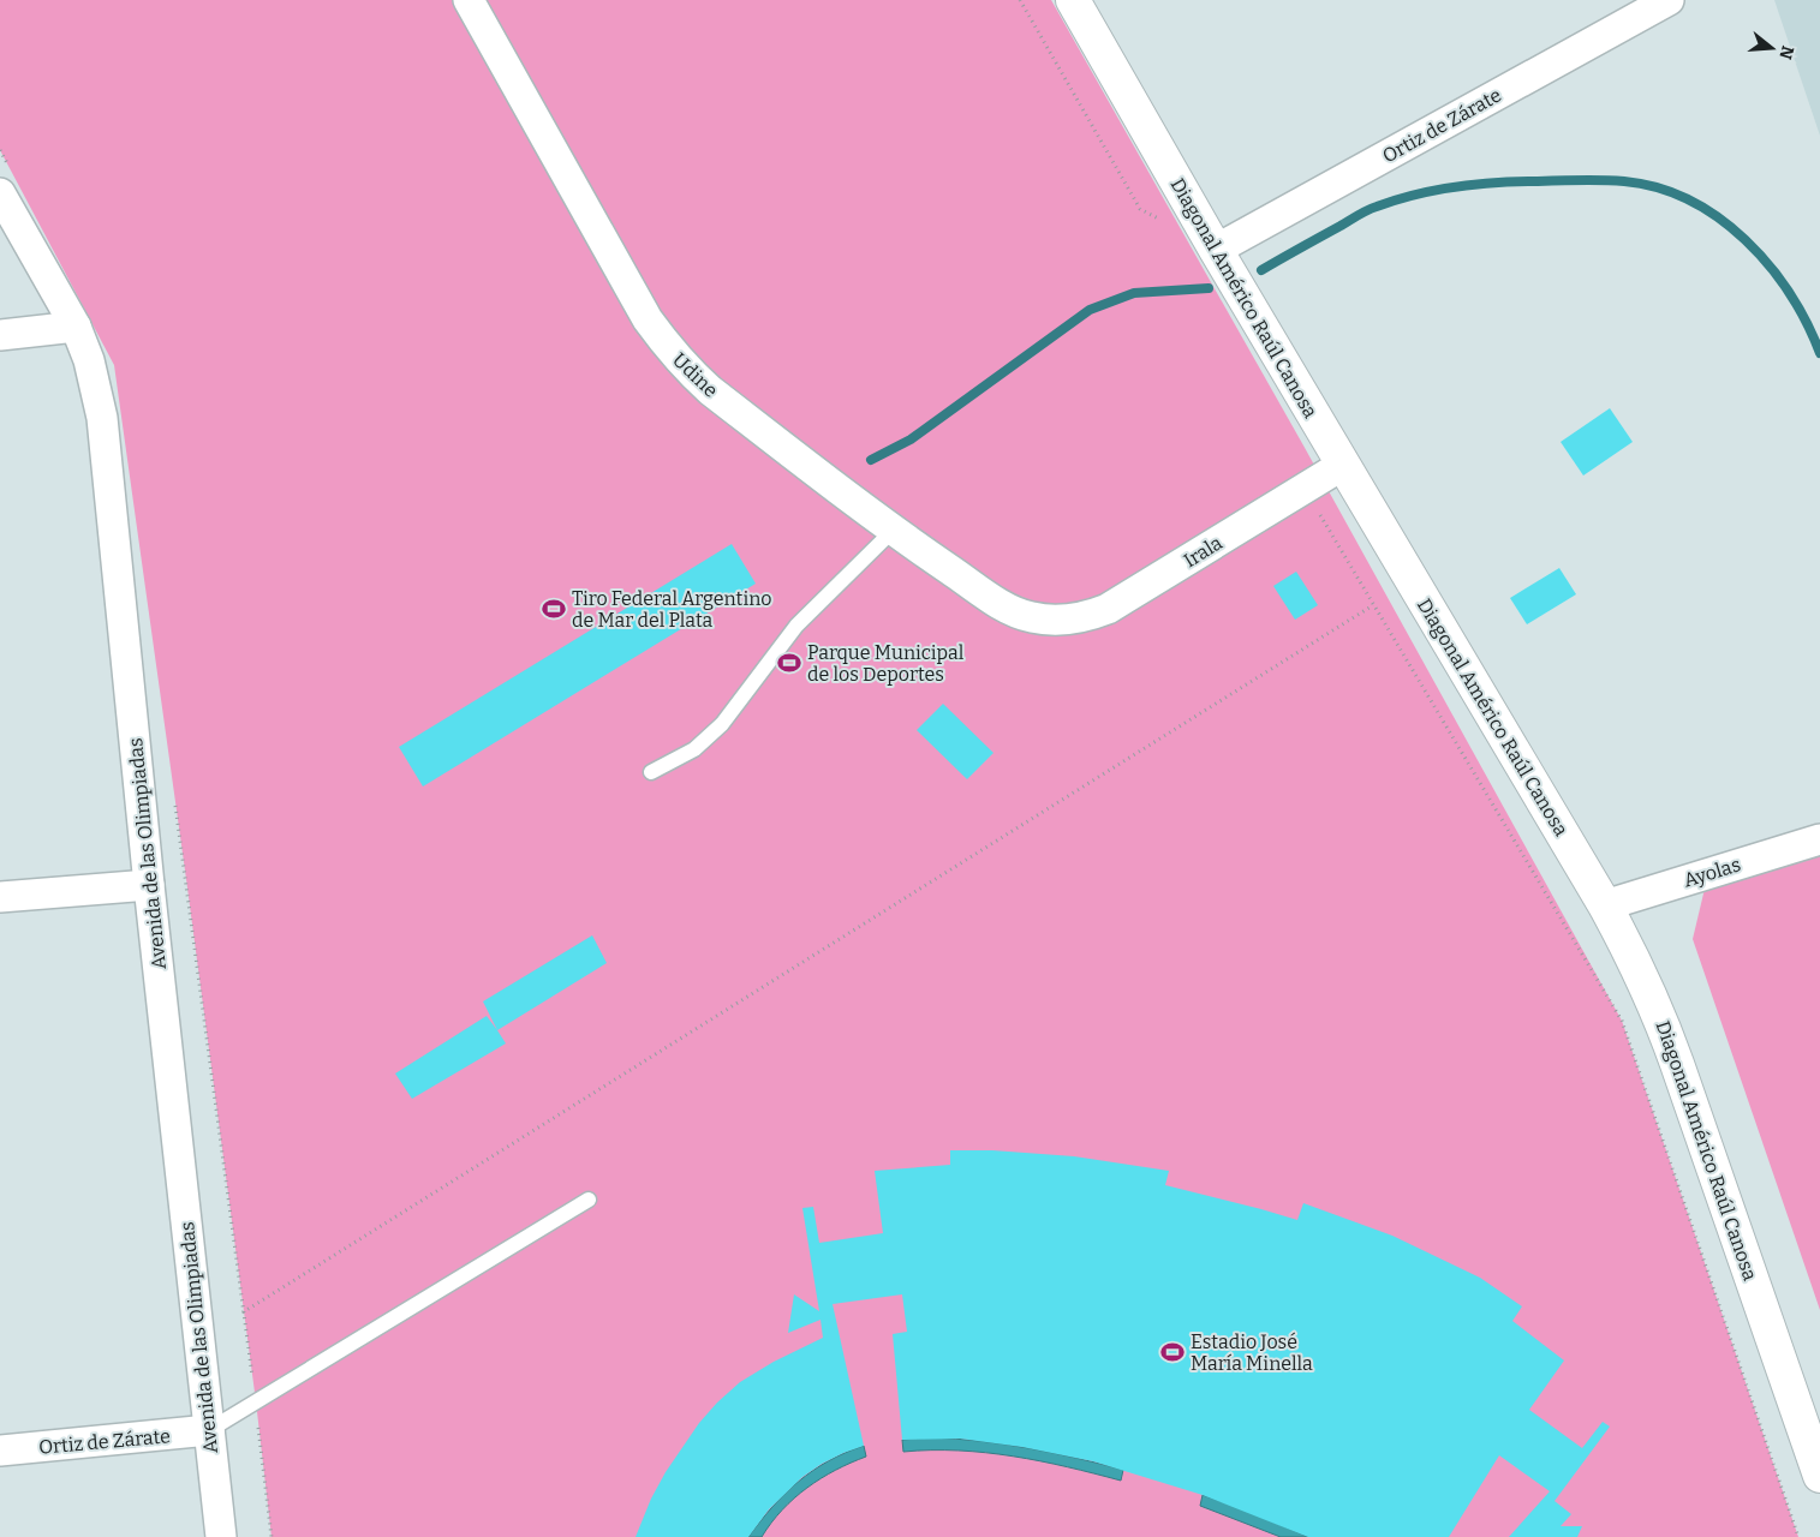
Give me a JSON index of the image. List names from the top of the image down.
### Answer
{
  "streets": {
    "street": [
      "Ortiz de Zárate",
      "Diagonal Américo Raúl Canosa",
      "Udine",
      "Irala",
      "Avenida de las Olimpiadas",
      "Ayolas"
    ]
  },
  "crossings": [
    ["Ortiz de Zárate", "Diagonal Américo Raúl Canosa"],
    ["Ortiz de Zárate", "Avenida de las Olimpiadas"],
    ["Diagonal Américo Raúl Canosa", "Irala"],
    ["Diagonal Américo Raúl Canosa", "Ayolas"],
    ["Udine", "Irala"]
  ],
  "places": {
    "sports": ["Tiro Federal Argentino de Mar del Plata", "Parque Municipal de los Deportes", "Estadio José María Minella"]
  },
  "north": "right"
}
